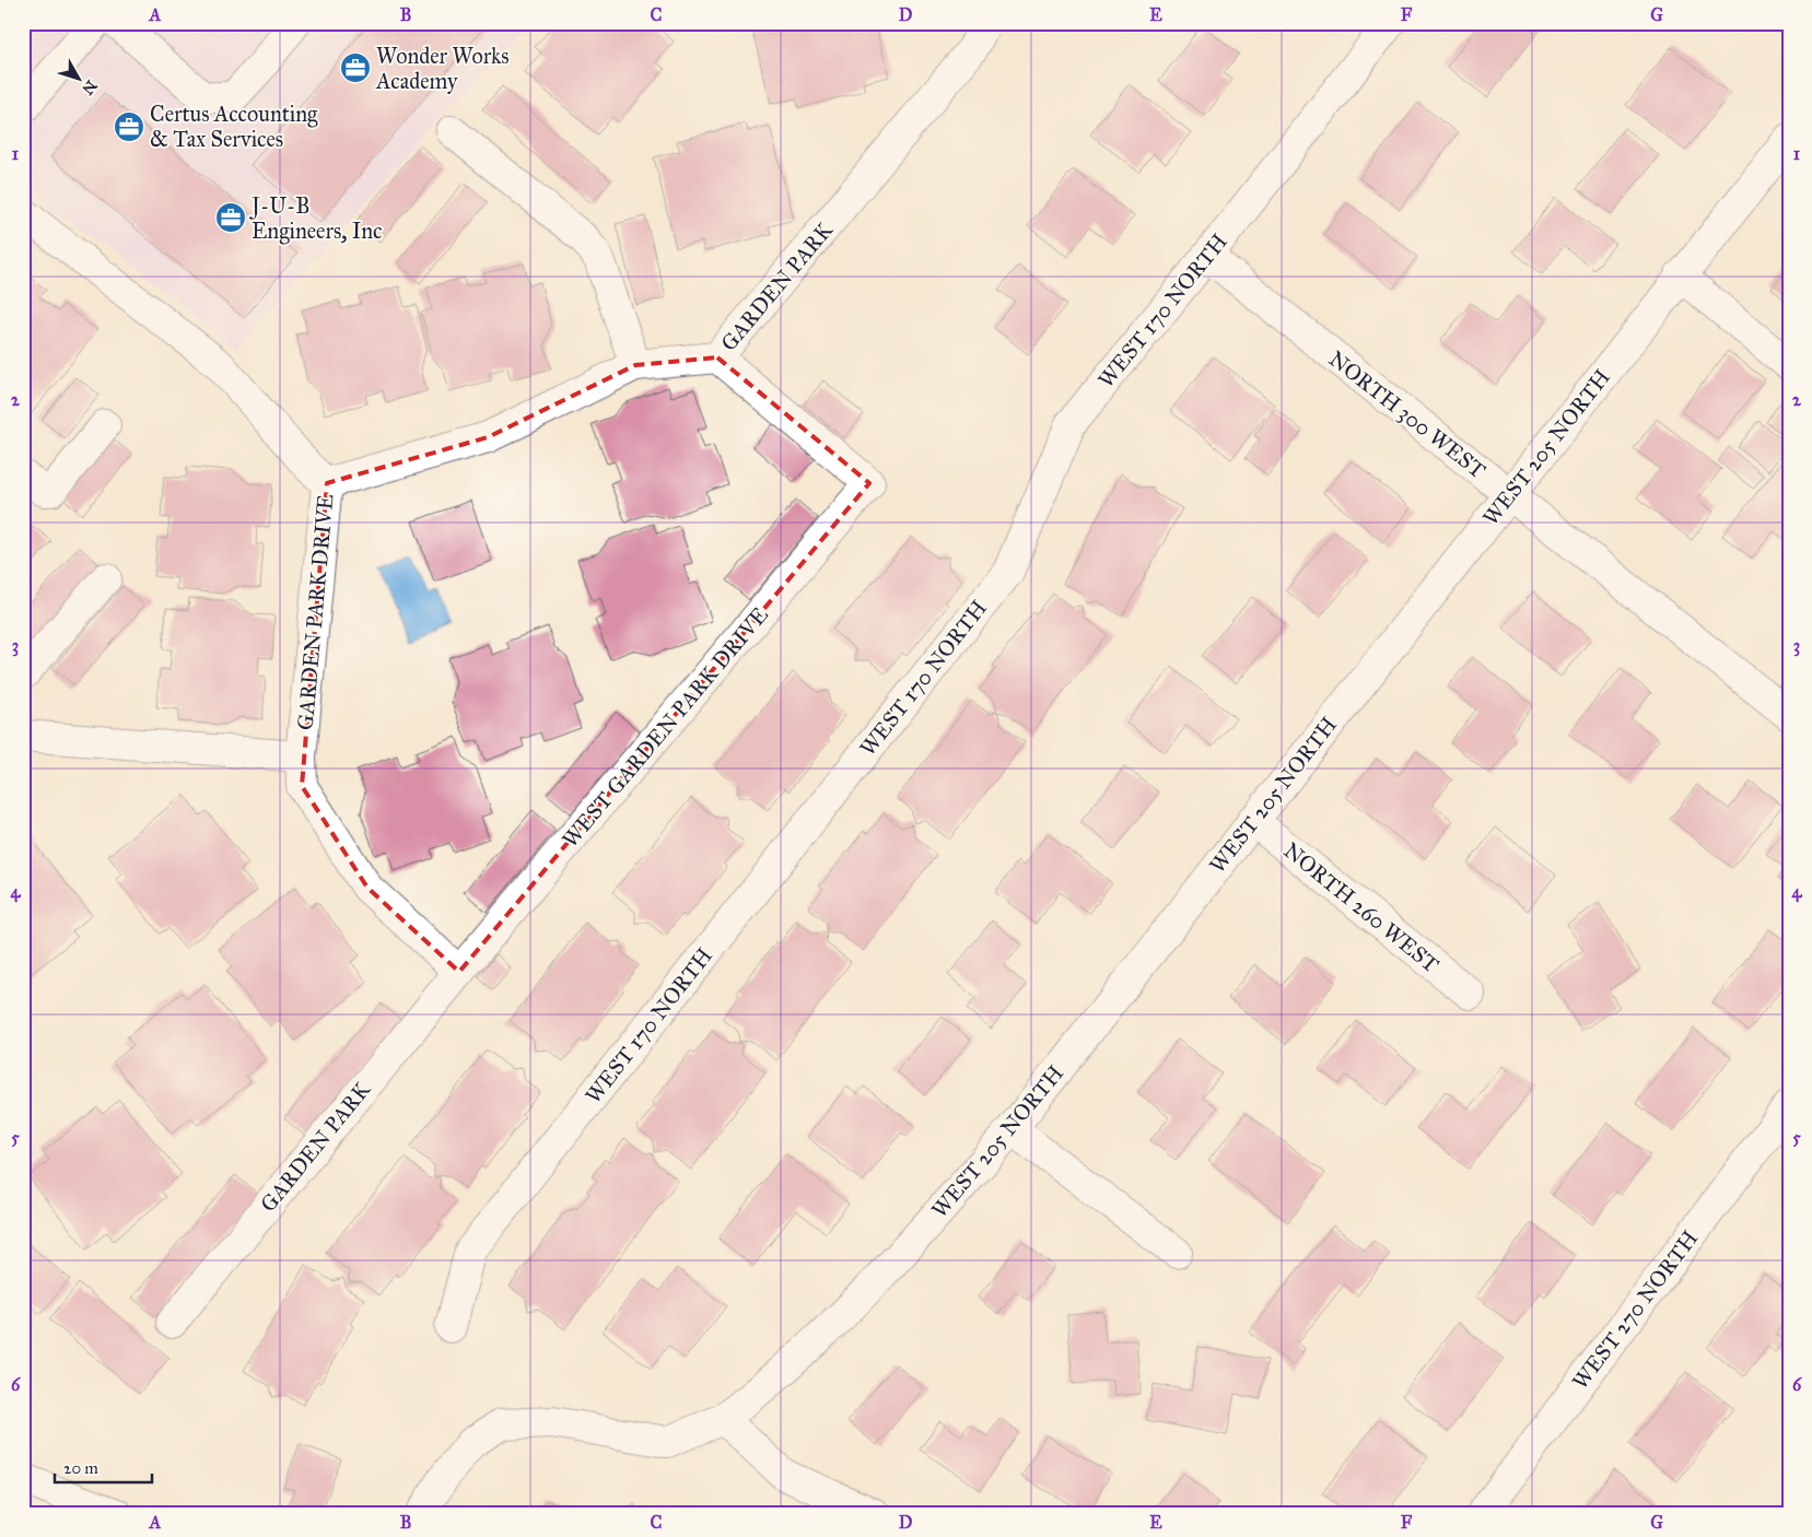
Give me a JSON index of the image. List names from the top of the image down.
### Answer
{
  "streets": {
    "street": [
      "GARDEN PARK",
      "WEST 170 NORTH",
      "NORTH 300 WEST",
      "WEST 205 NORTH",
      "GARDEN PARK DRIVE",
      "WEST GARDEN PARK DRIVE",
      "NORTH 260 WEST",
      "WEST 270 NORTH"
    ]
  },
  "crossings": [
    ["GARDEN PARK", "GARDEN PARK DRIVE"],
    ["GARDEN PARK", "WEST GARDEN PARK DRIVE"],
    ["WEST 170 NORTH", "NORTH 300 WEST"],
    ["NORTH 300 WEST", "WEST 205 NORTH"],
    ["WEST 205 NORTH", "NORTH 260 WEST"],
    ["GARDEN PARK DRIVE", "WEST GARDEN PARK DRIVE"]
  ],
  "places": {
    "office": ["Wonder Works Academy", "Certus Accounting & Tax Services", "J-U-B Engineers, Inc"]
  },
  "scale_bar": "20 m",
  "north": "bottom right",
  "grid": {
    "columns": [
      "A",
      "B",
      "C",
      "D",
      "E",
      "F",
      "G"
    ],
    "rows": [
      "1",
      "2",
      "3",
      "4",
      "5",
      "6"
    ]
  }
}
